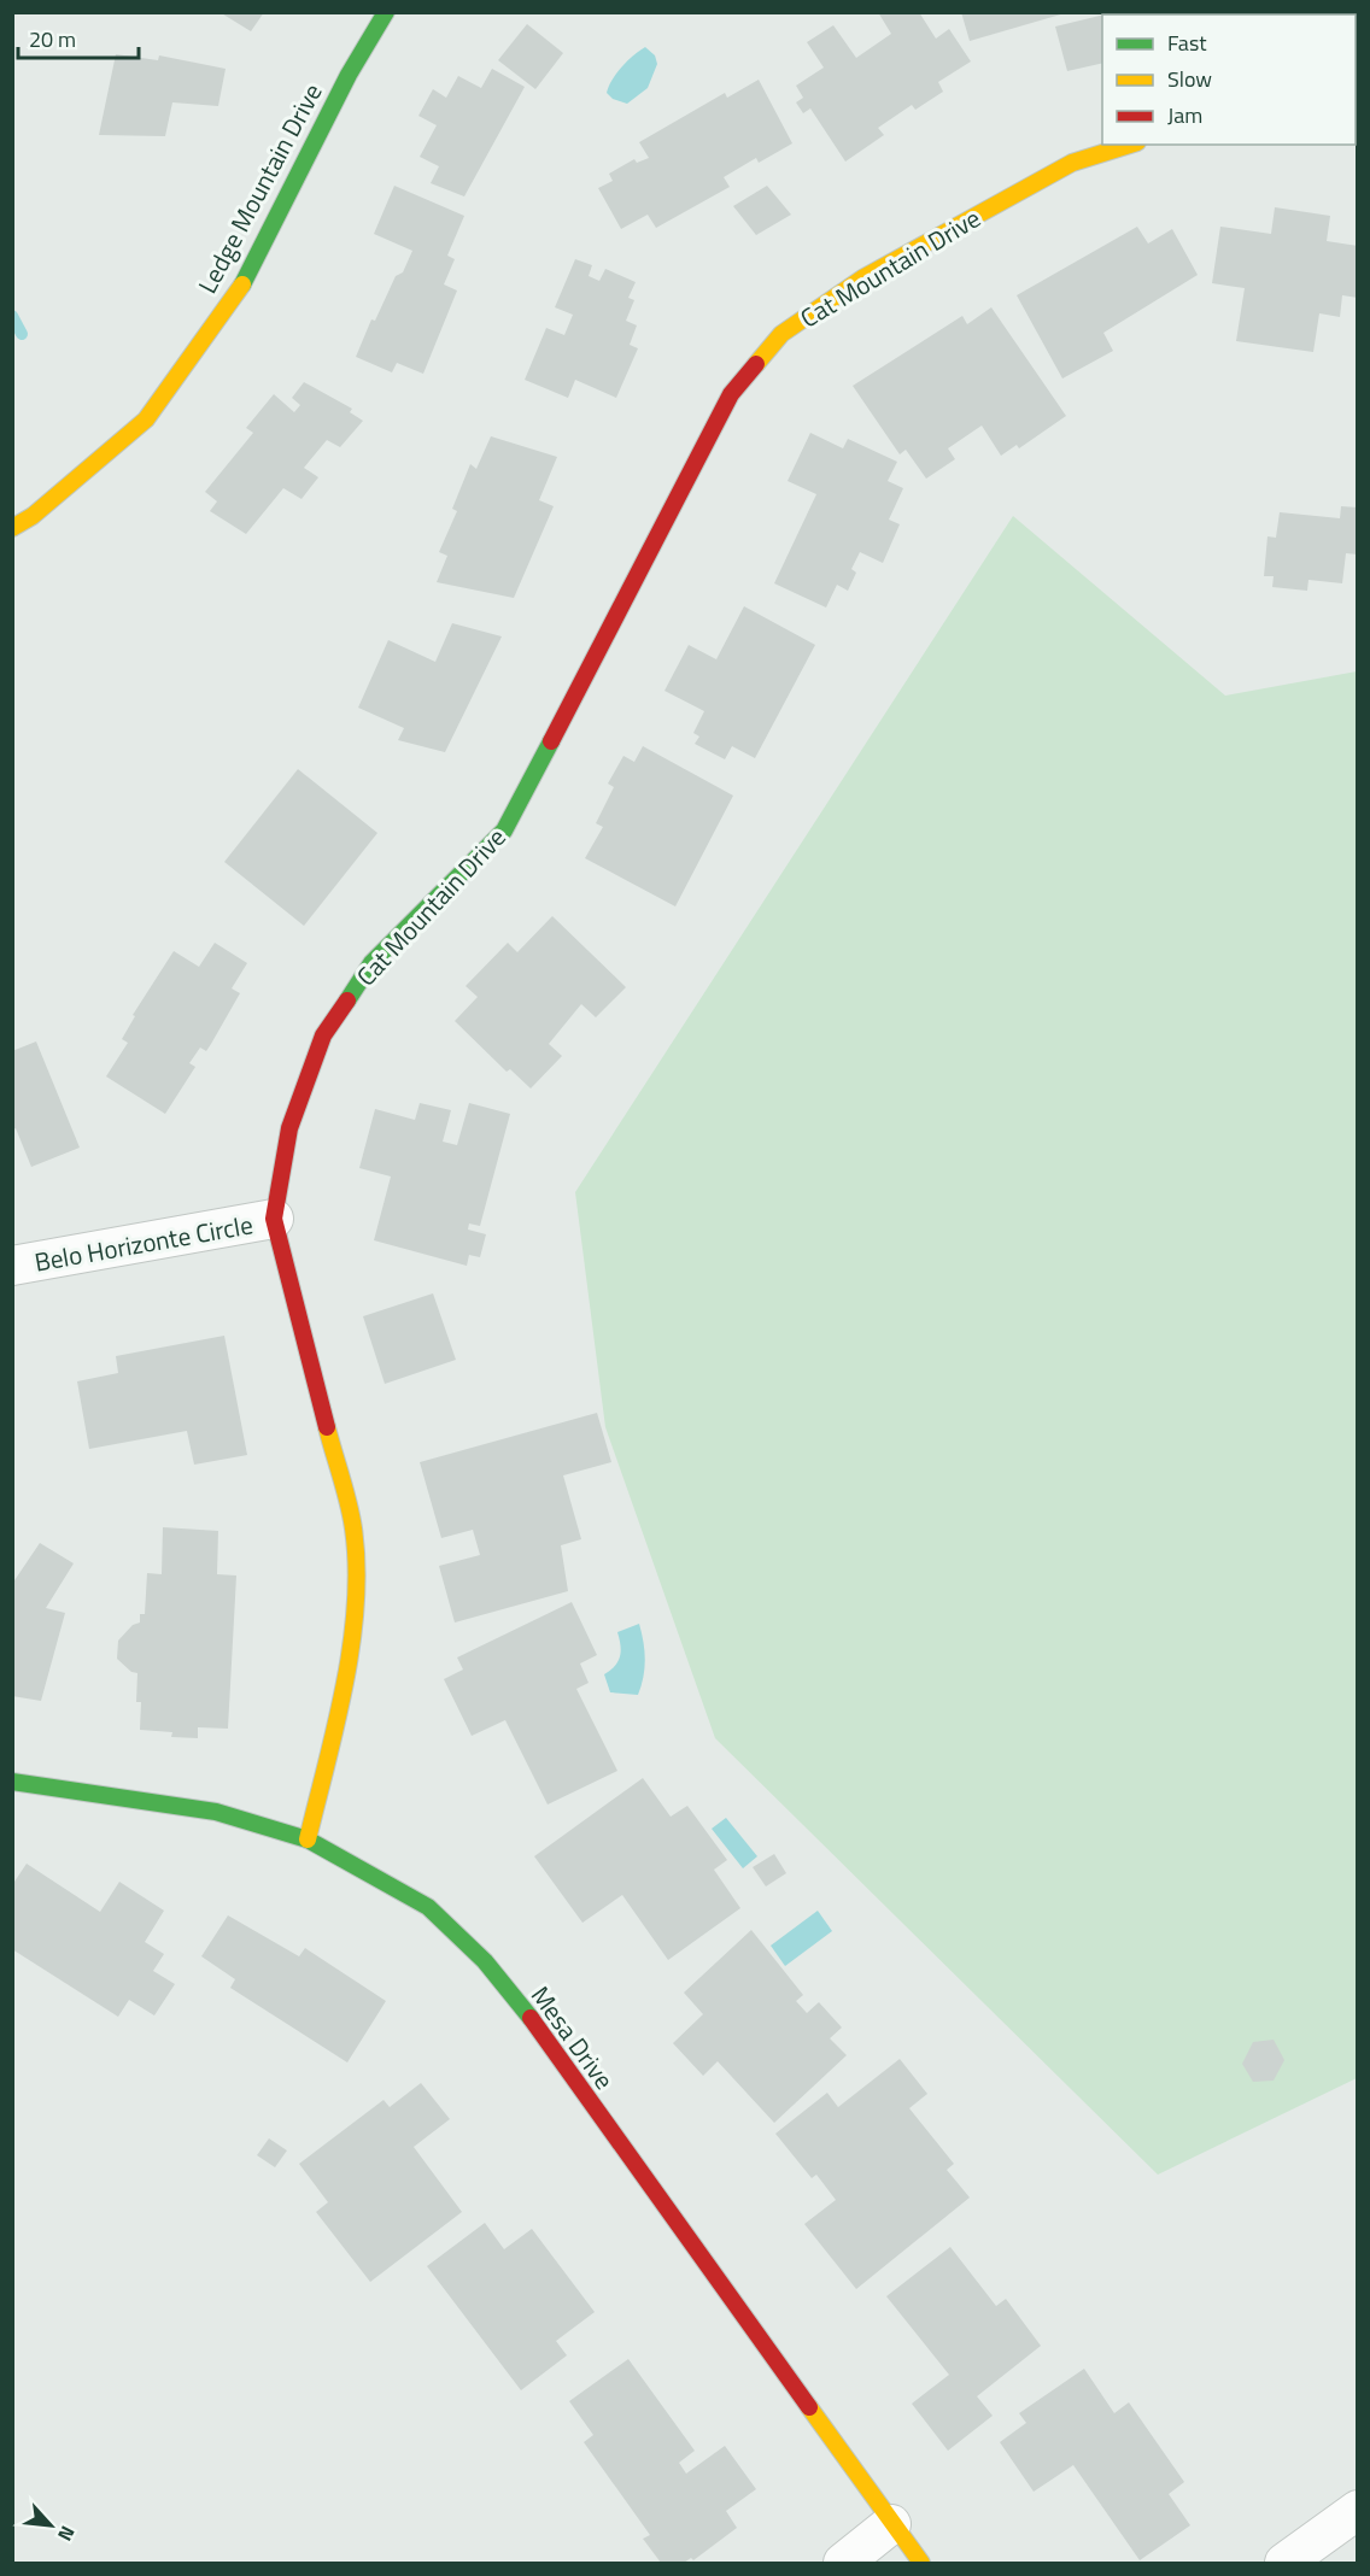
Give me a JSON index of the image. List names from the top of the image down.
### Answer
{
  "streets": {
    "street": [
      "Ledge Mountain Drive",
      "Cat Mountain Drive",
      "Belo Horizonte Circle",
      "Mesa Drive"
    ]
  },
  "crossings": [
    ["Cat Mountain Drive", "Belo Horizonte Circle"],
    ["Cat Mountain Drive", "Mesa Drive"]
  ],
  "legend": ["Fast", "Slow", "Jam"],
  "scale_bar": "20 m",
  "north": "bottom right"
}
